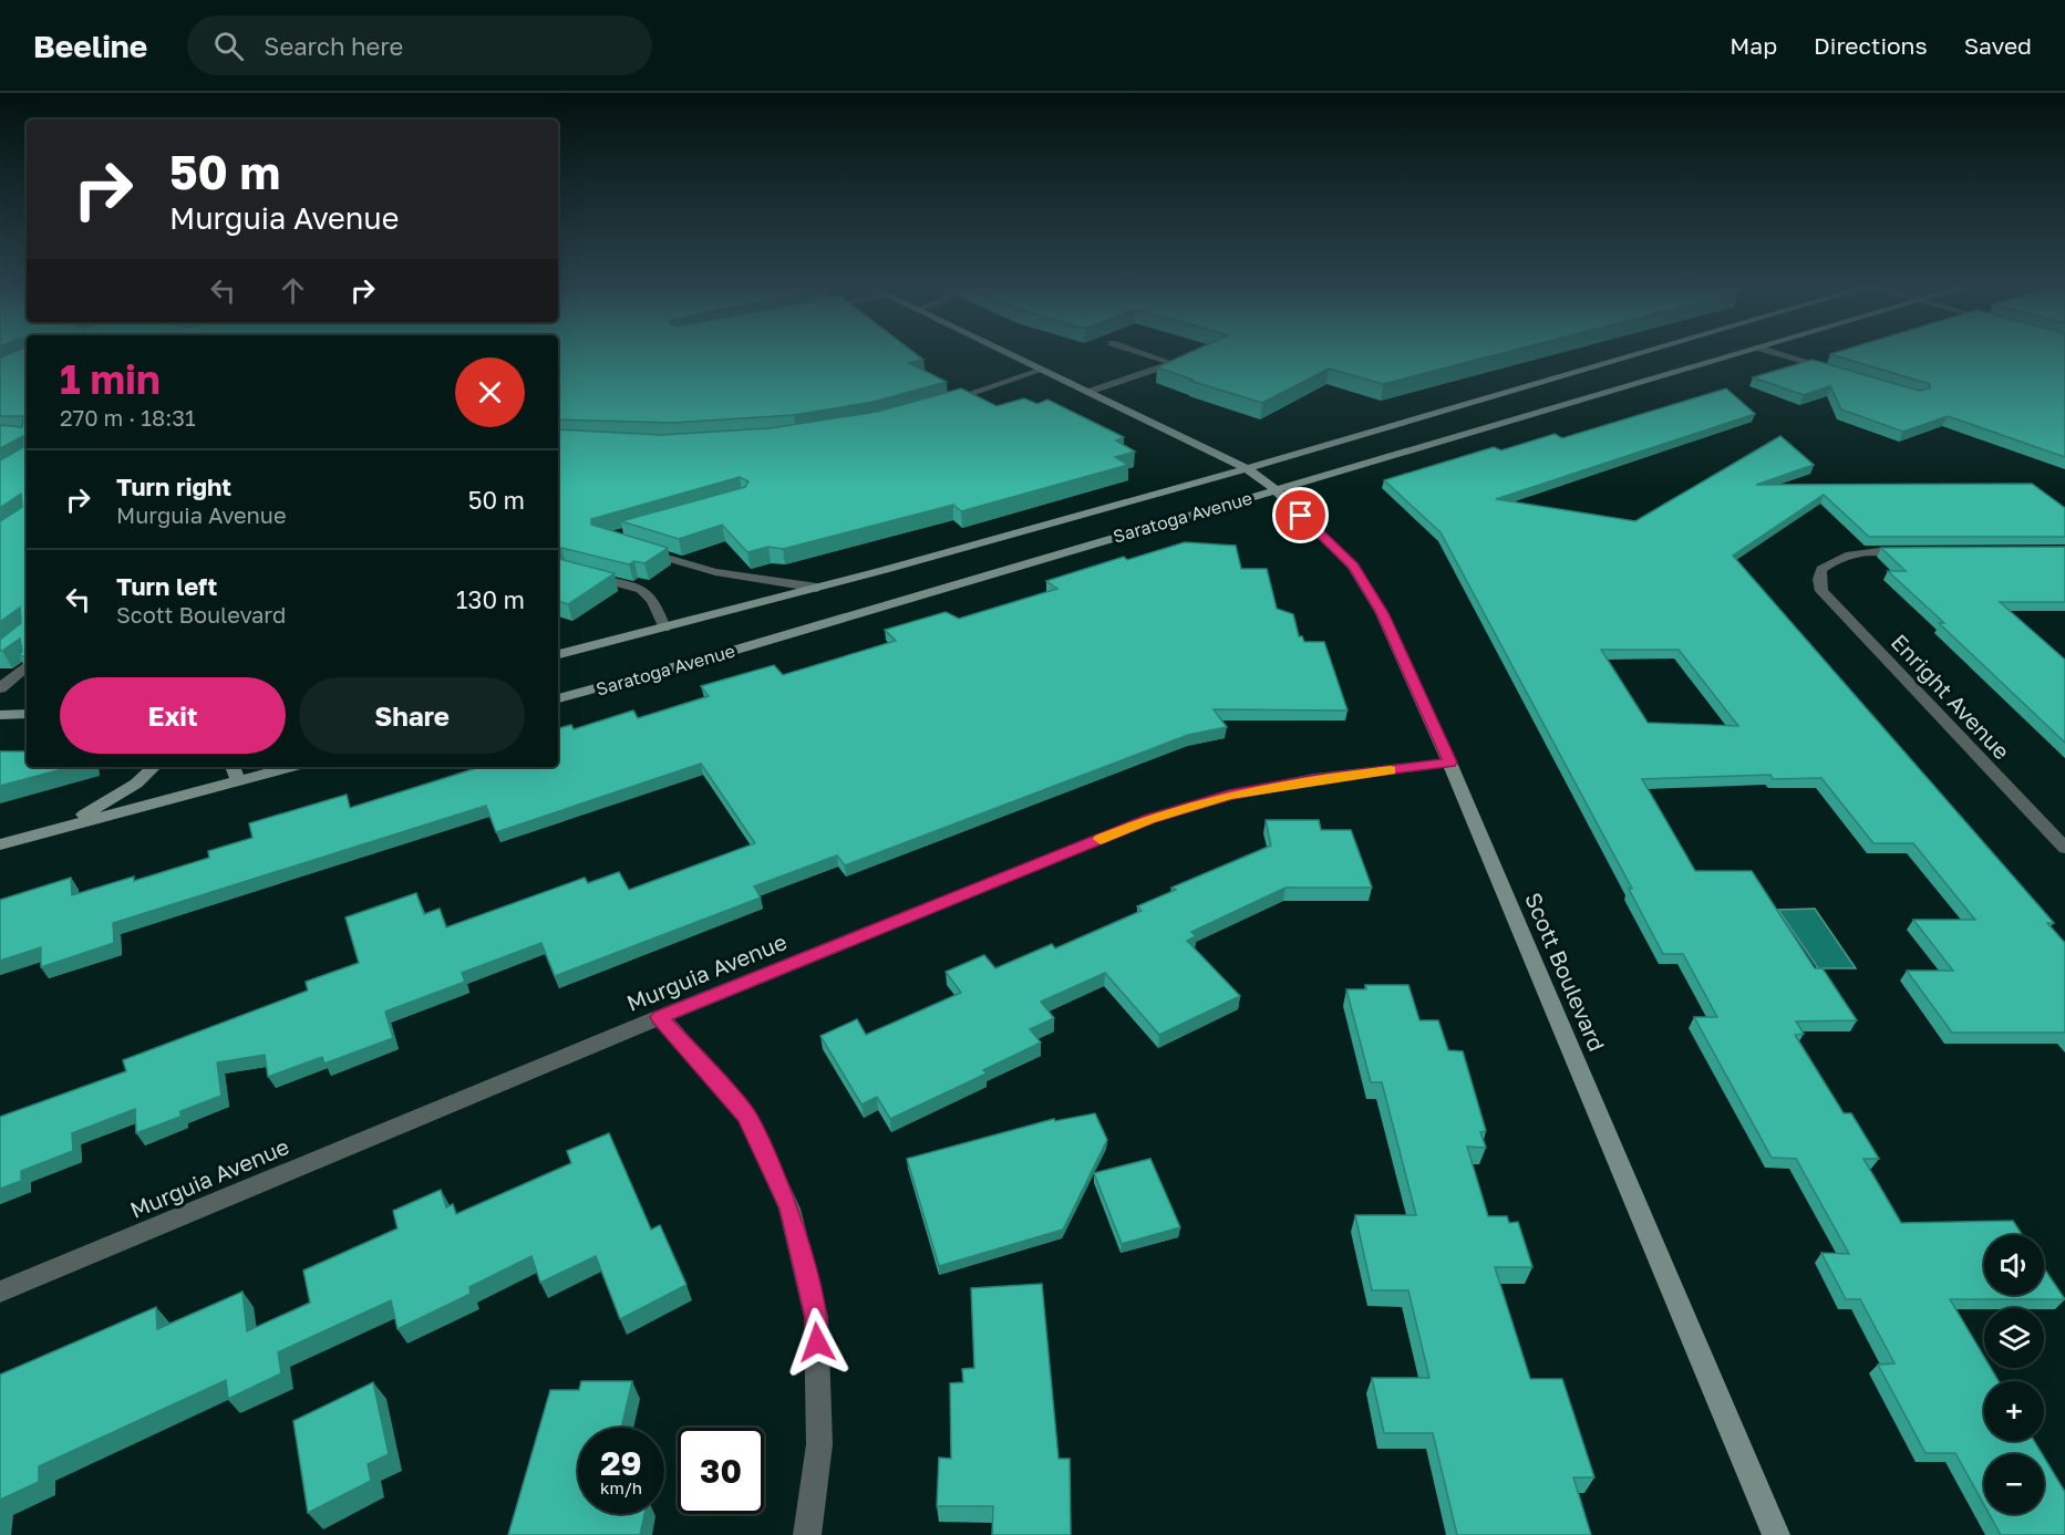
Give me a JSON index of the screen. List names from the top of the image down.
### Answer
{
  "streets": {
    "main road": ["Saratoga Avenue", "Scott Boulevard"],
    "street": ["Enright Avenue", "Murguia Avenue"]
  },
  "crossings": [
    ["Saratoga Avenue", "Scott Boulevard"],
    ["Murguia Avenue", "Scott Boulevard"]
  ],
  "page": {
    "header": "Beeline",
    "search": "Search here",
    "nav": ["Map", "Directions", "Saved"],
    "turn": ["50 m", "Murguia Avenue"],
    "heading": ["1 min", "270 m · 18:31"],
    "list": [
      {
        "name": "Turn right",
        "note": "Murguia Avenue",
        "value": "50 m"
      },
      {
        "name": "Turn left",
        "note": "Scott Boulevard",
        "value": "130 m"
      }
    ],
    "buttons": ["Exit", "Share"],
    "map_buttons": ["+", "−"],
    "speed": "29 km/h",
    "limit": "30"
  }
}
